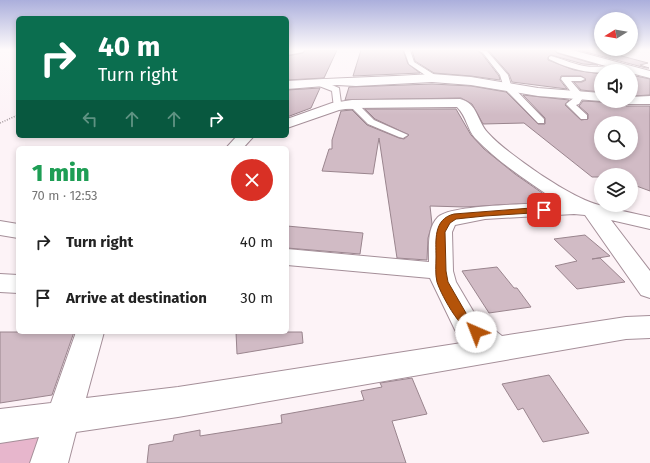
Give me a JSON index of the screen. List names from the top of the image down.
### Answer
{
  "north": "left",
  "page": {
    "turn": ["40 m", "Turn right"],
    "heading": ["1 min", "70 m · 12:53"],
    "list": [
      {
        "name": "Turn right",
        "value": "40 m"
      },
      {
        "name": "Arrive at destination",
        "value": "30 m"
      }
    ]
  }
}
